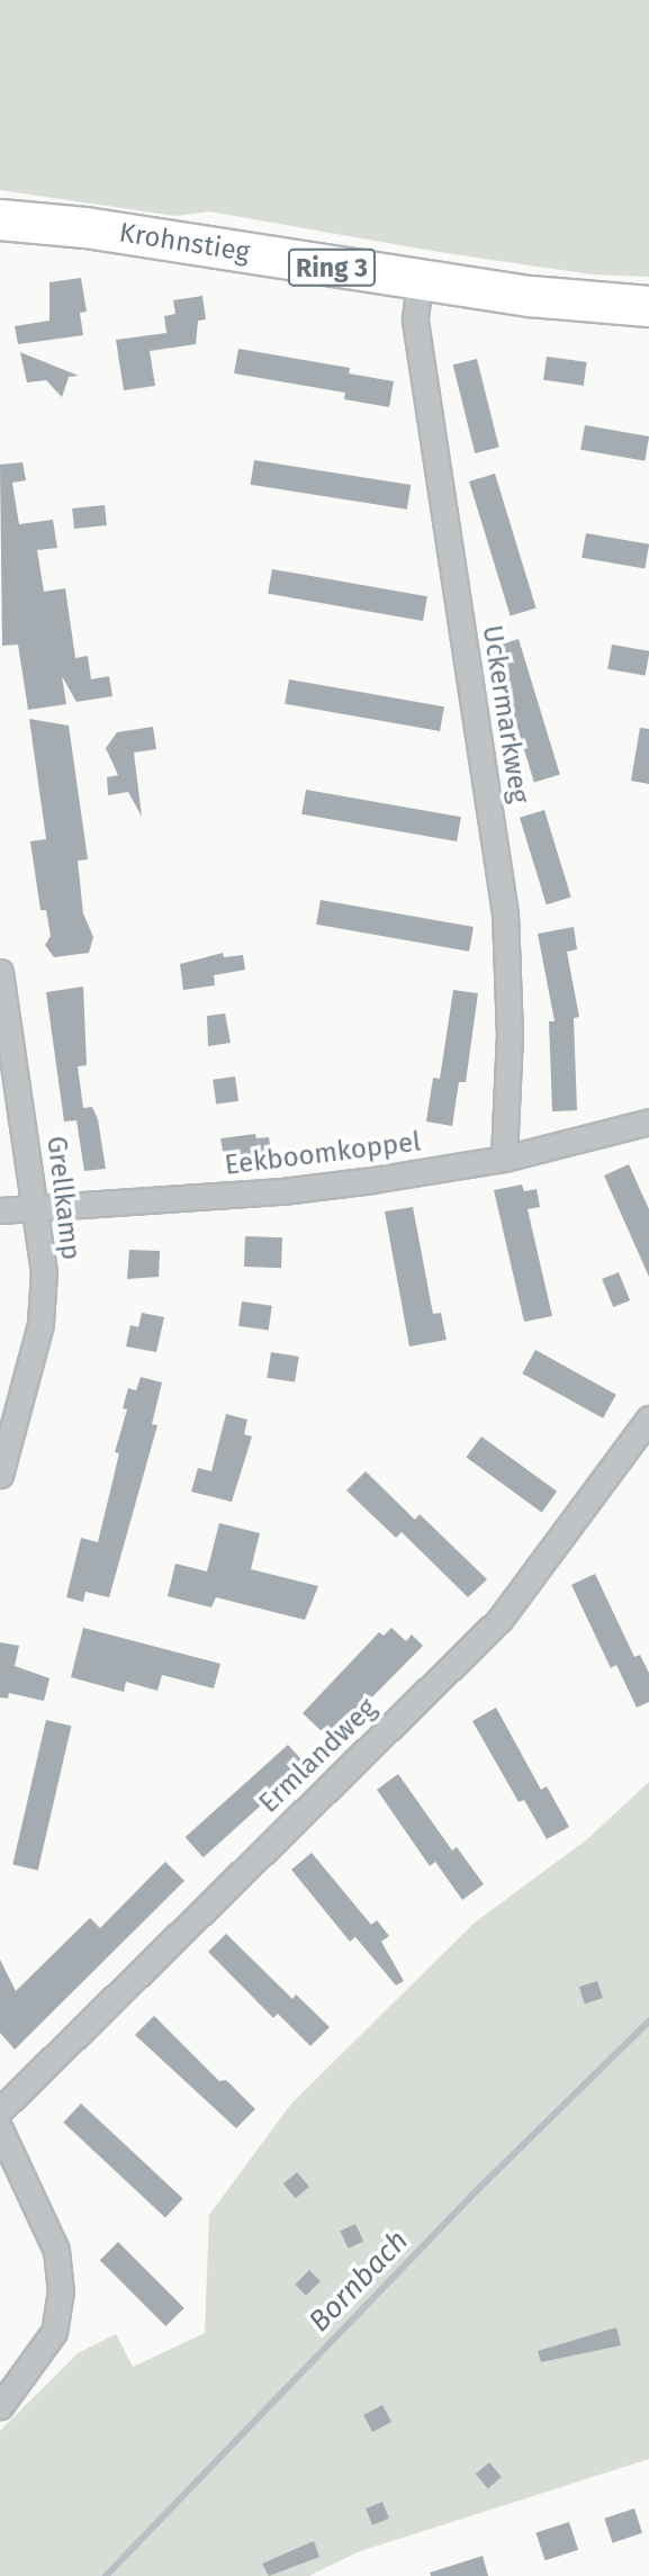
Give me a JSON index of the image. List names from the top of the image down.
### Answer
{
  "streets": {
    "main road": ["Krohnstieg", "Ring 3"],
    "street": [
      "Uckermarkweg",
      "Eekboomkoppel",
      "Grellkamp",
      "Ermlandweg"
    ]
  },
  "crossings": [
    ["Krohnstieg", "Uckermarkweg"],
    ["Uckermarkweg", "Eekboomkoppel"],
    ["Eekboomkoppel", "Grellkamp"]
  ],
  "water": ["Bornbach"]
}
